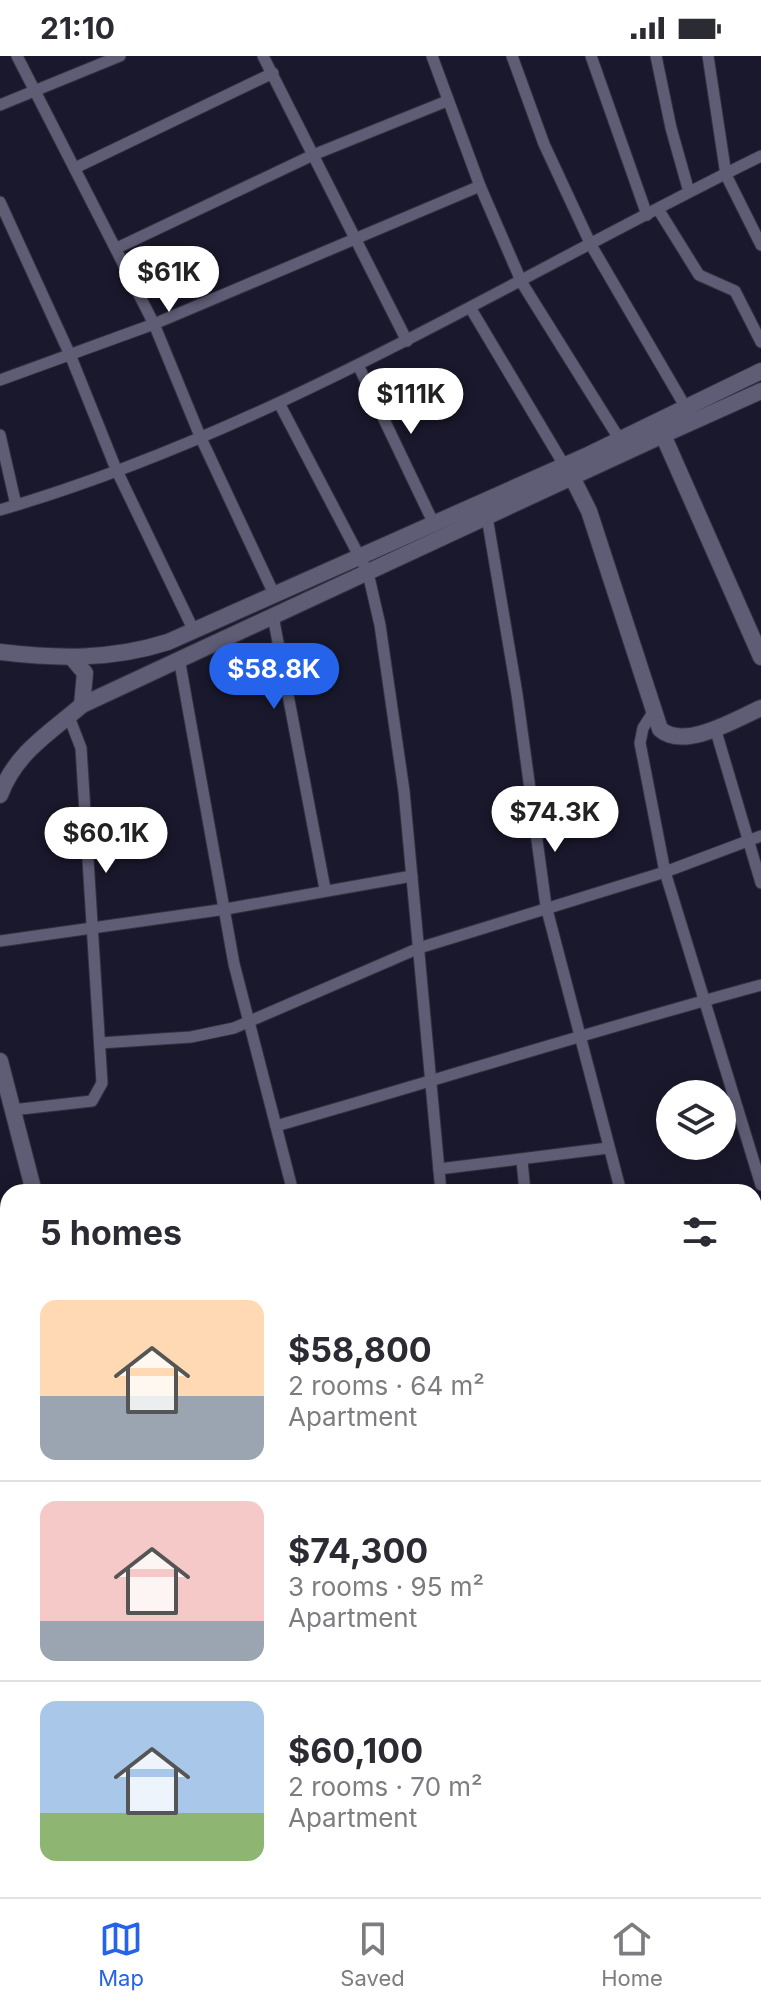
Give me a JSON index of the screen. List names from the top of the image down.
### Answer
{
  "page": {
    "status": "21:10",
    "price": [
      "$61K",
      "$111K",
      "$58.8K",
      "$74.3K",
      "$60.1K"
    ],
    "heading": "5 homes",
    "list": [
      {
        "name": "$58,800",
        "note": "2 rooms · 64 m² · Apartment"
      },
      {
        "name": "$74,300",
        "note": "3 rooms · 95 m² · Apartment"
      },
      {
        "name": "$60,100",
        "note": "2 rooms · 70 m² · Apartment"
      }
    ],
    "tabs": ["Map", "Saved", "Home"]
  }
}
